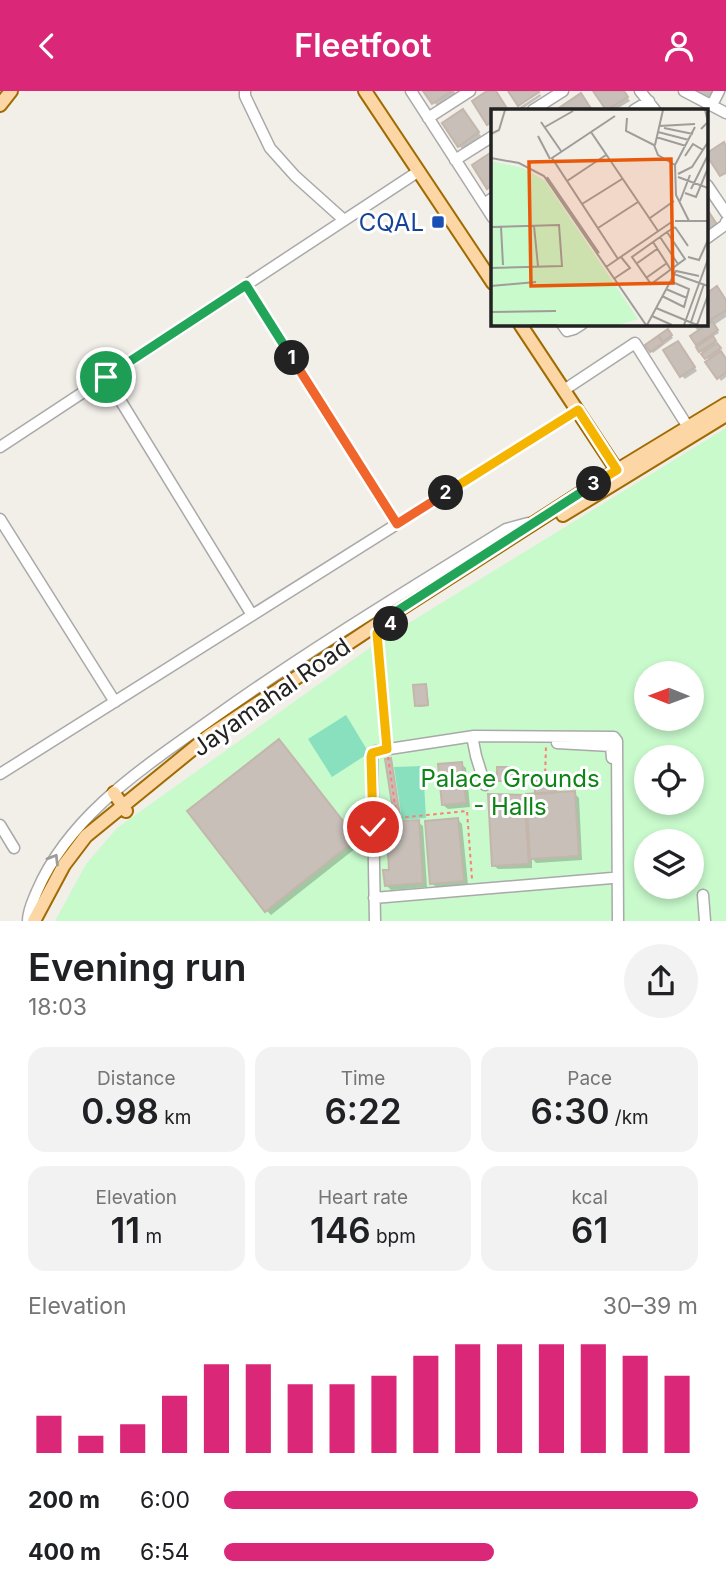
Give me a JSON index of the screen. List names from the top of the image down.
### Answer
{
  "streets": {
    "main road": ["Jayamahal Road"]
  },
  "parks": ["Palace Grounds - Halls"],
  "places": {
    "transit": ["CQAL"]
  },
  "north": "left",
  "page": {
    "header": "Fleetfoot",
    "pins": [
      "1",
      "3",
      "2",
      "4"
    ],
    "heading": ["Evening run", "18:03"],
    "stats": [
      ["Distance", "0.98 km"],
      ["Time", "6:22"],
      ["Pace", "6:30 /km"],
      ["Elevation", "11 m"],
      ["Heart rate", "146 bpm"],
      ["kcal", "61"]
    ],
    "chart": ["Elevation", "30–39 m"],
    "list": [
      {
        "name": "200 m",
        "note": "6:00"
      },
      {
        "name": "400 m",
        "note": "6:54"
      }
    ]
  }
}
